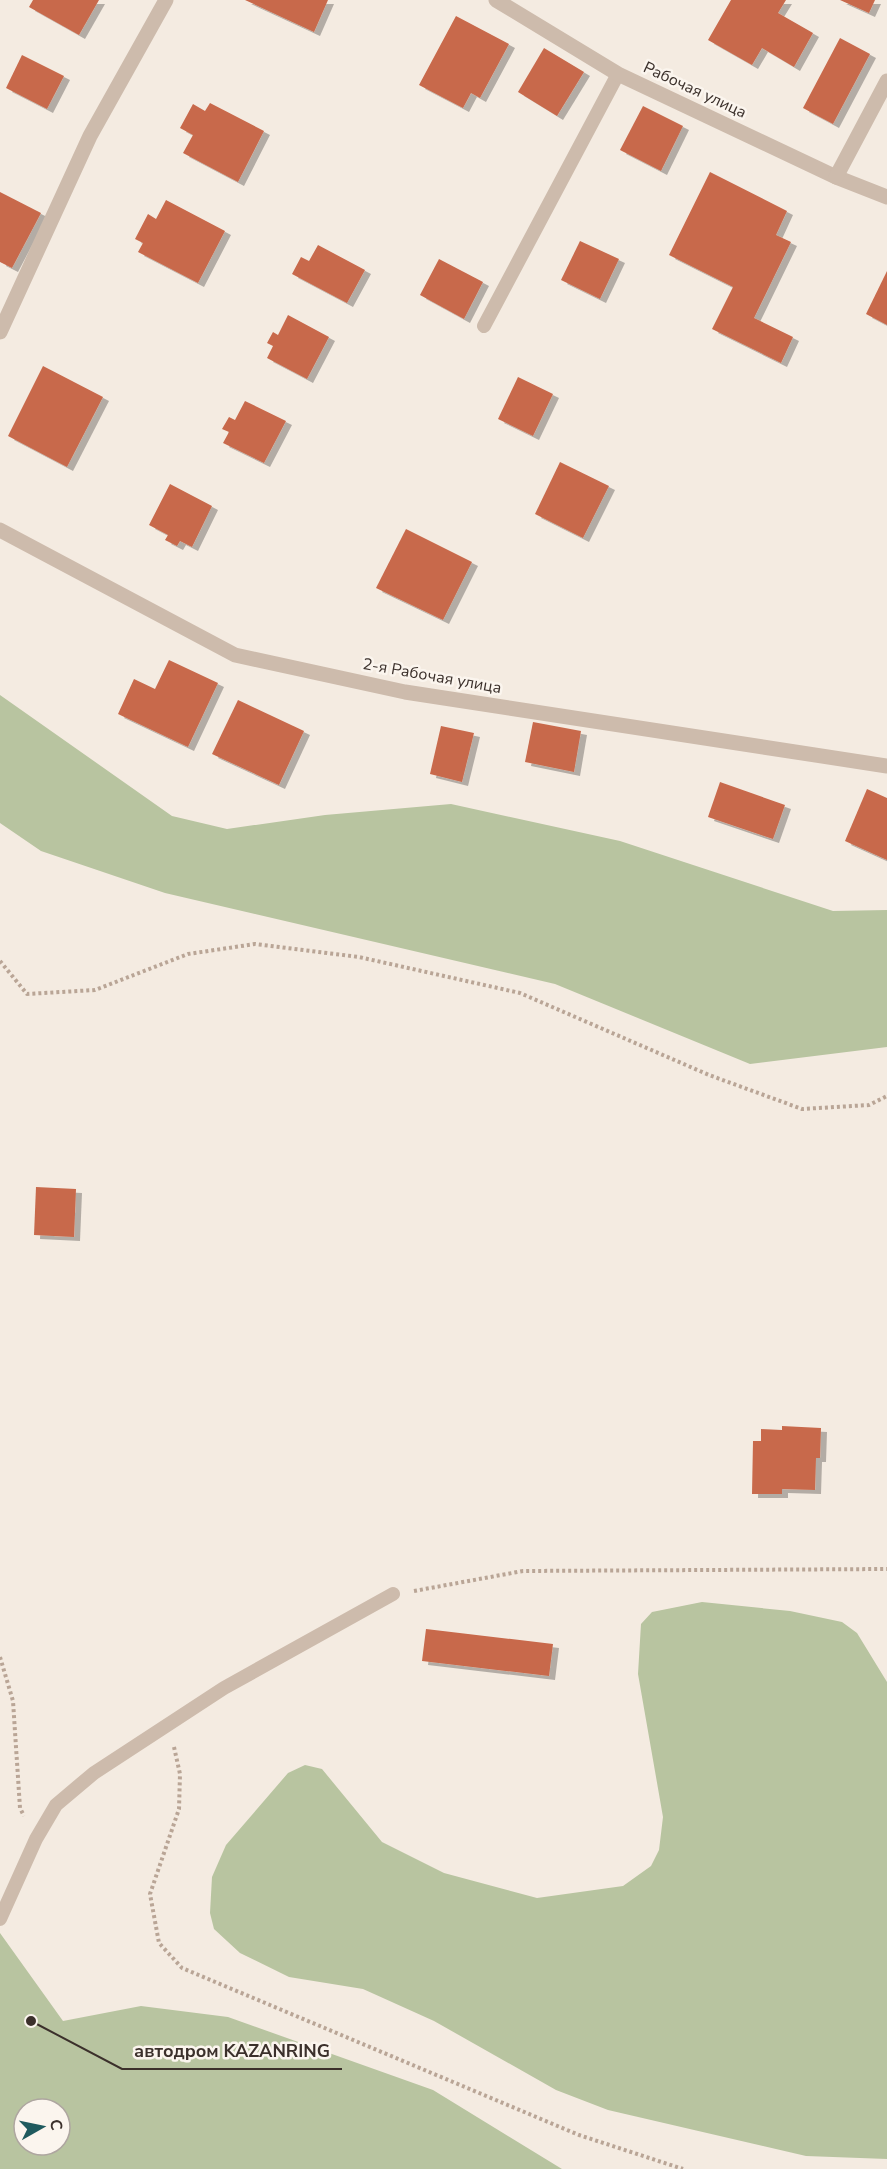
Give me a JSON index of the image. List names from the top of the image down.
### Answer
{
  "streets": {
    "street": ["Рабочая улица", "2-я Рабочая улица"]
  },
  "places": ["автодром KAZANRING"],
  "north": "right"
}
